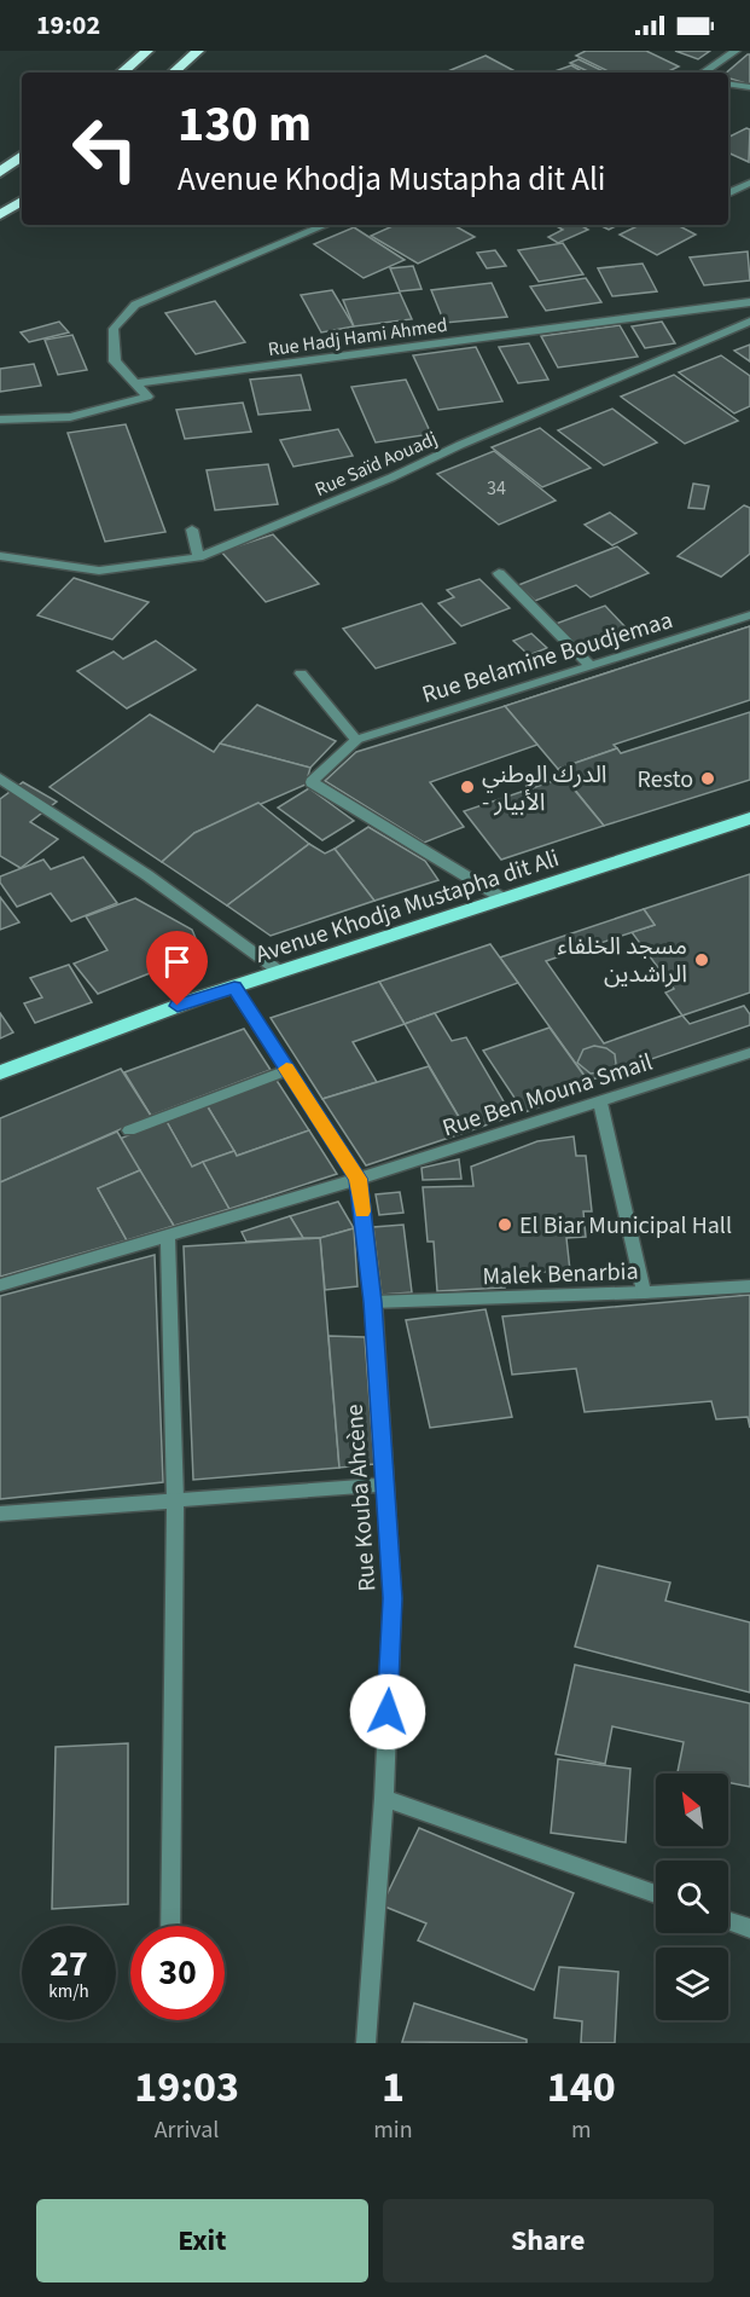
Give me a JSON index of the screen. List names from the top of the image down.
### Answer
{
  "streets": {
    "main road": ["Avenue Khodja Mustapha dit Ali"],
    "street": [
      "Rue Hadj Hami Ahmed",
      "Rue Saïd Aouadj",
      "Rue Belamine Boudjemaa",
      "Rue Ben Mouna Smail",
      "Malek Benarbia",
      "Rue Kouba Ahcène"
    ]
  },
  "crossings": [
    ["Avenue Khodja Mustapha dit Ali", "Rue Kouba Ahcène"],
    ["Rue Ben Mouna Smail", "Rue Kouba Ahcène"],
    ["Malek Benarbia", "Rue Kouba Ahcène"]
  ],
  "places": [
    "Resto",
    "الدرك الوطني - الأبيار",
    "مسجد الخلفاء الراشدين",
    "El Biar Municipal Hall"
  ],
  "house_numbers": ["34"],
  "north": "top left",
  "page": {
    "status": "19:02",
    "turn": ["130 m", "Avenue Khodja Mustapha dit Ali"],
    "speed": "27 km/h",
    "limit": "30",
    "eta": [
      "19:03",
      "Arrival",
      "1",
      "min",
      "140",
      "m"
    ],
    "buttons": ["Exit", "Share"]
  }
}
